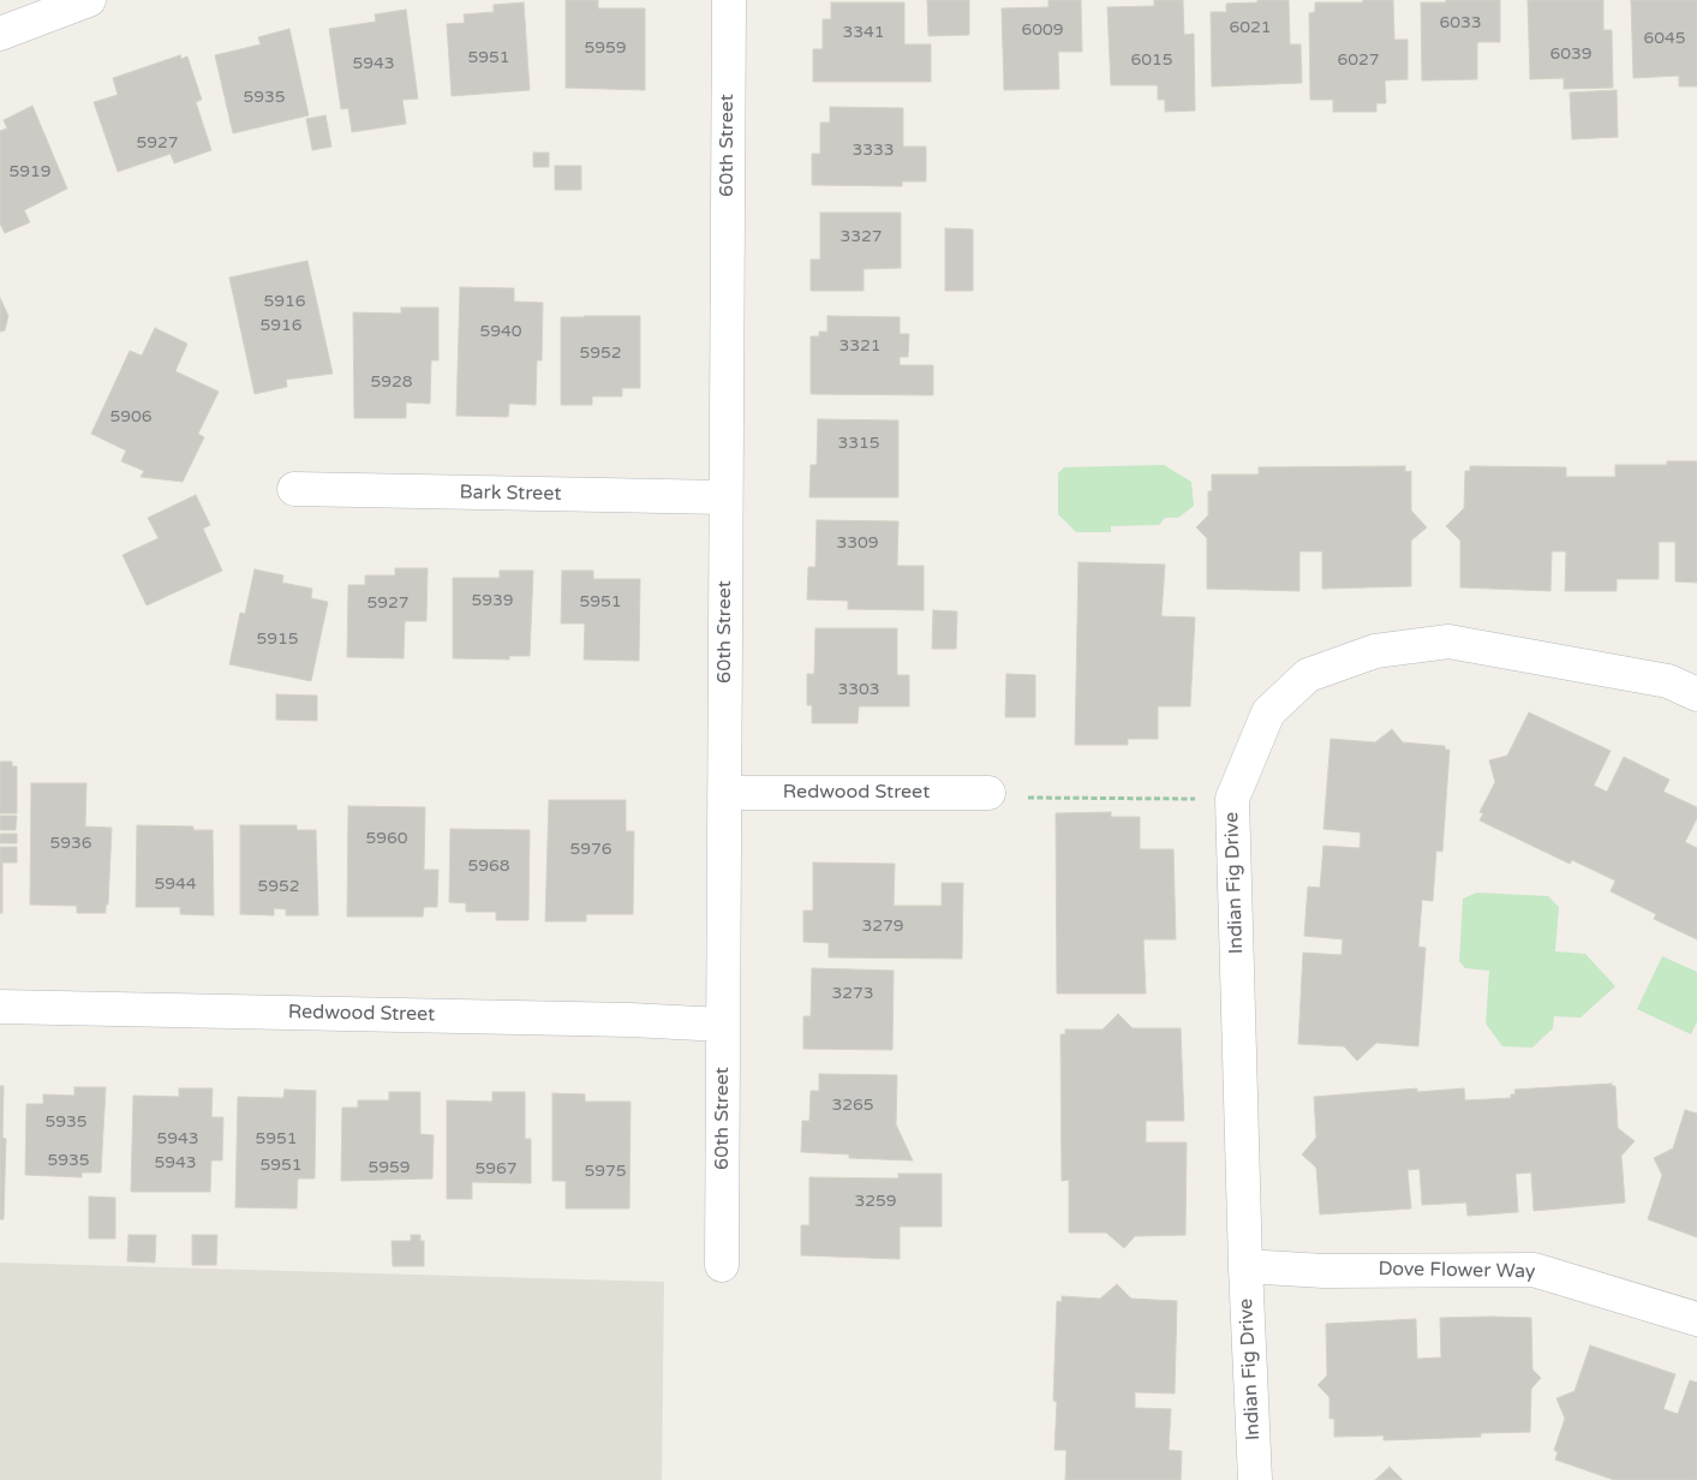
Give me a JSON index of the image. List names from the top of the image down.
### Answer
{
  "streets": {
    "street": [
      "60th Street",
      "Bark Street",
      "Redwood Street",
      "Indian Fig Drive",
      "Dove Flower Way"
    ]
  },
  "crossings": [
    ["60th Street", "Bark Street"],
    ["60th Street", "Redwood Street"],
    ["Indian Fig Drive", "Dove Flower Way"]
  ],
  "house_numbers": [
    "6033",
    "6021",
    "6009",
    "3341",
    "6045",
    "5959",
    "6039",
    "5951",
    "6015",
    "6027",
    "5943",
    "5935",
    "5927",
    "3333",
    "5919",
    "3327",
    "5916",
    "5916",
    "5940",
    "3321",
    "5952",
    "5928",
    "5906",
    "3315",
    "3309",
    "5939",
    "5951",
    "5927",
    "5915",
    "3303",
    "5960",
    "5936",
    "5976",
    "5968",
    "5944",
    "5952",
    "3279",
    "3273",
    "3265",
    "5935",
    "5943",
    "5951",
    "5935",
    "5943",
    "5951",
    "5959",
    "5967",
    "5975",
    "3259"
  ]
}
